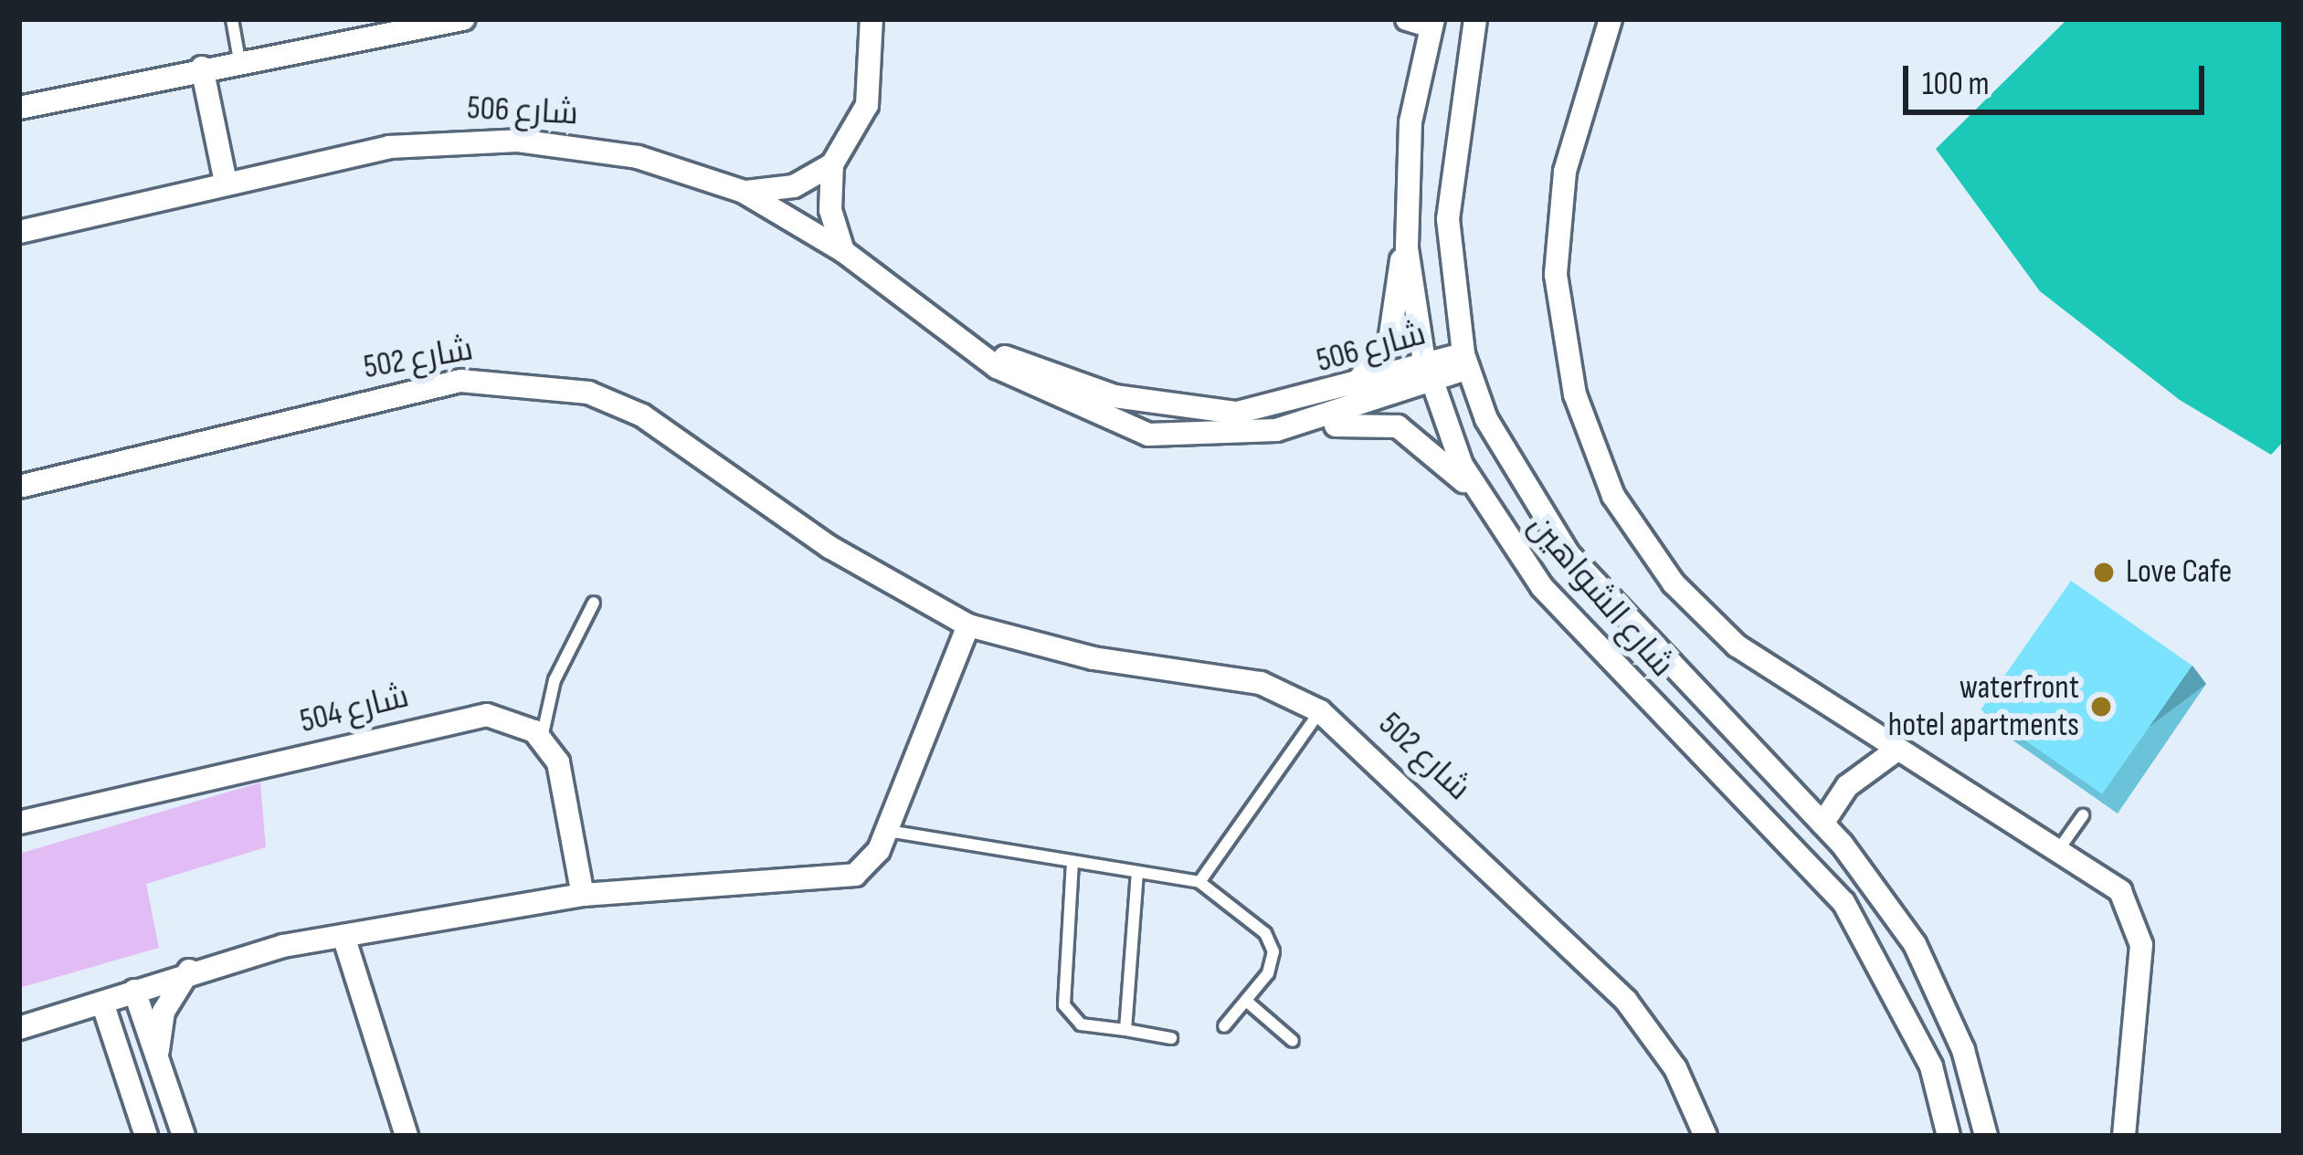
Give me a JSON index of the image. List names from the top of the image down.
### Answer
{
  "streets": {
    "street": [
      "شارع 506",
      "شارع 502",
      "شارع الشواهين",
      "شارع 504"
    ]
  },
  "crossings": [
    ["شارع 506", "شارع الشواهين"]
  ],
  "places": ["Love Cafe", "waterfront hotel apartments"],
  "scale_bar": "100 m"
}
